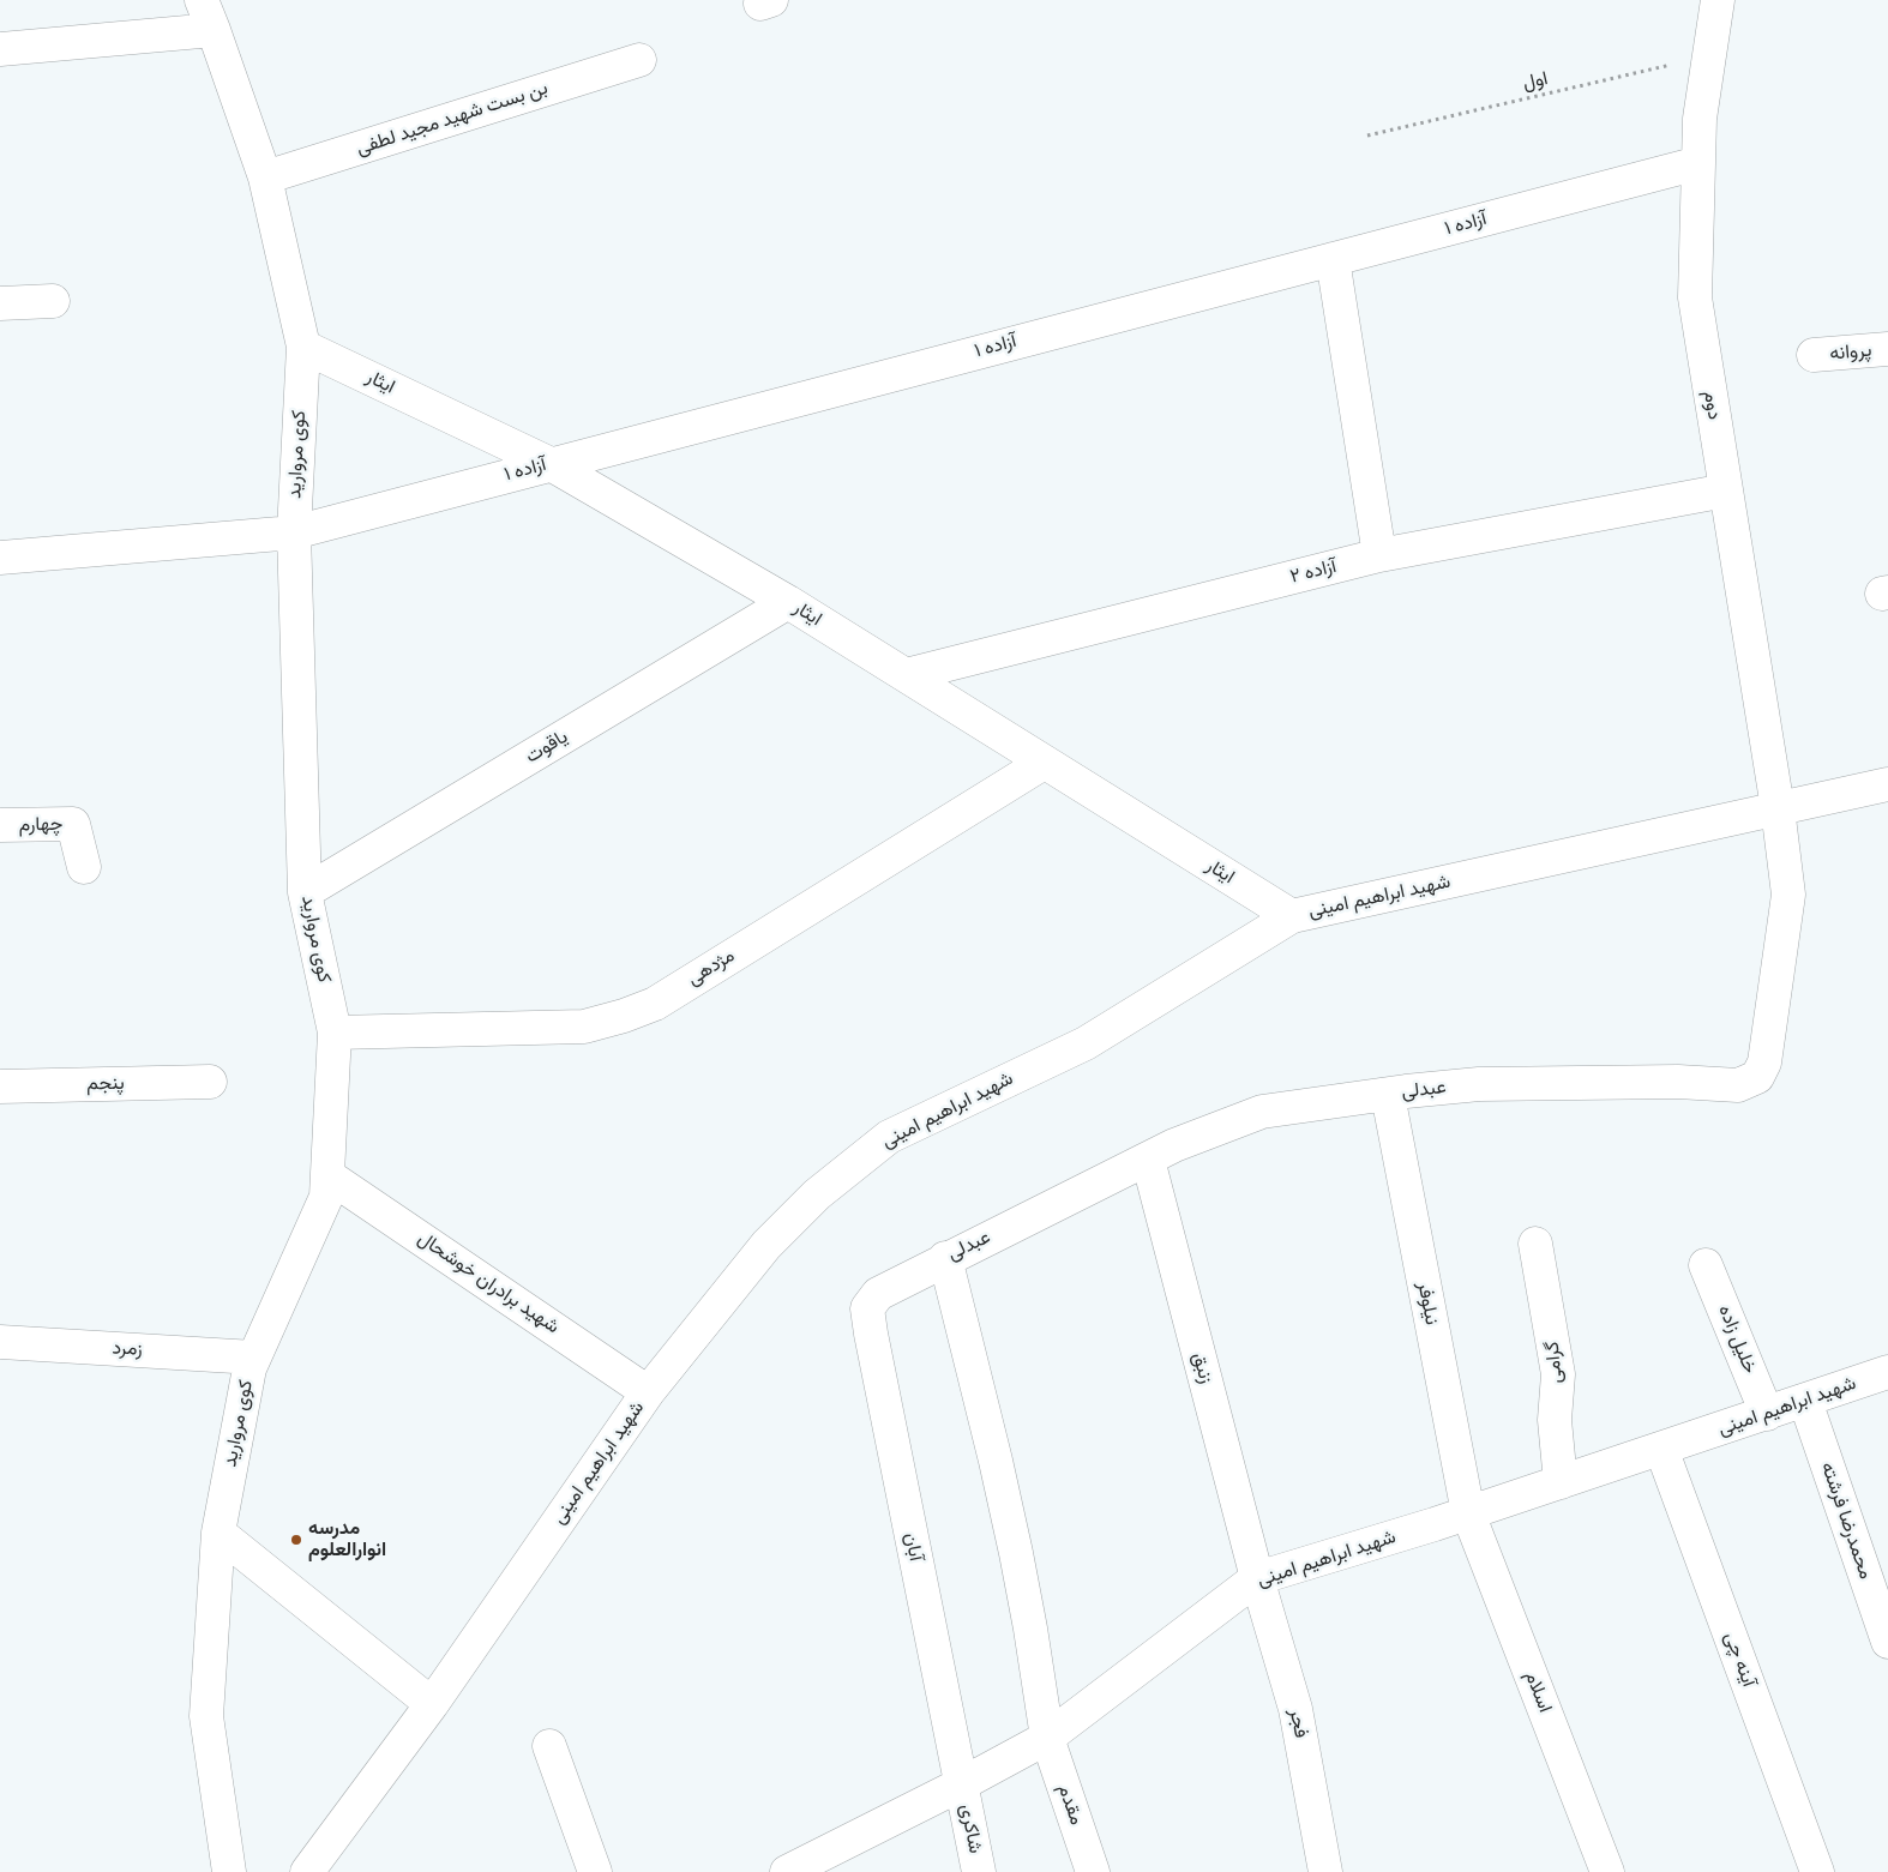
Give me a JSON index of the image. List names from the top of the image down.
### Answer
{
  "streets": {
    "street": [
      "بن بست شهید مجید لطفی",
      "آزاده ۱",
      "پروانه",
      "ایثار",
      "دوم",
      "کوی مروارید",
      "آزاده ۲",
      "یاقوت",
      "چهارم",
      "شهید ابراهیم امینی",
      "مژدهی",
      "پنجم",
      "عبدلی",
      "شهید برادران خوشحال",
      "نیلوفر",
      "خلیل زاده",
      "زمرد",
      "گرامی",
      "زنبق",
      "محمدرضا فرشته",
      "آبان",
      "آینه چی",
      "اسلام",
      "فجر",
      "مقدم",
      "شاکری"
    ],
    "path": ["اول"]
  },
  "crossings": [
    ["اول", "دوم"],
    ["بن بست شهید مجید لطفی", "کوی مروارید"],
    ["آزاده ۱", "ایثار"],
    ["آزاده ۱", "دوم"],
    ["آزاده ۱", "کوی مروارید"],
    ["ایثار", "کوی مروارید"],
    ["ایثار", "آزاده ۲"],
    ["ایثار", "یاقوت"],
    ["ایثار", "شهید ابراهیم امینی"],
    ["ایثار", "مژدهی"],
    ["دوم", "آزاده ۲"],
    ["دوم", "شهید ابراهیم امینی"],
    ["دوم", "عبدلی"],
    ["کوی مروارید", "یاقوت"],
    ["کوی مروارید", "مژدهی"],
    ["کوی مروارید", "شهید برادران خوشحال"],
    ["کوی مروارید", "زمرد"],
    ["شهید ابراهیم امینی", "عبدلی"],
    ["شهید ابراهیم امینی", "شهید برادران خوشحال"],
    ["شهید ابراهیم امینی", "نیلوفر"],
    ["شهید ابراهیم امینی", "خلیل زاده"],
    ["شهید ابراهیم امینی", "گرامی"],
    ["شهید ابراهیم امینی", "زنبق"],
    ["شهید ابراهیم امینی", "محمدرضا فرشته"],
    ["شهید ابراهیم امینی", "آبان"],
    ["شهید ابراهیم امینی", "آینه چی"],
    ["شهید ابراهیم امینی", "اسلام"],
    ["شهید ابراهیم امینی", "فجر"],
    ["شهید ابراهیم امینی", "مقدم"],
    ["شهید ابراهیم امینی", "شاکری"],
    ["عبدلی", "نیلوفر"],
    ["عبدلی", "زنبق"],
    ["عبدلی", "آبان"],
    ["عبدلی", "مقدم"],
    ["نیلوفر", "اسلام"],
    ["زنبق", "فجر"],
    ["آبان", "شاکری"]
  ],
  "places": ["مدرسه انوارالعلوم"]
}
